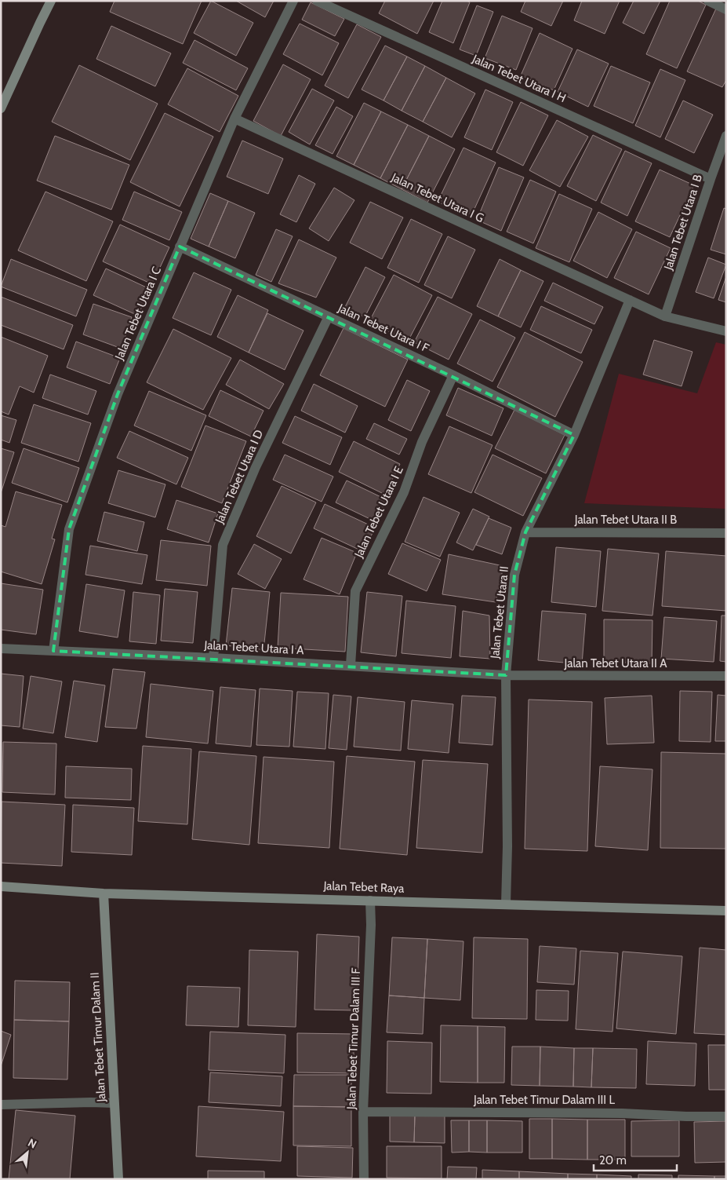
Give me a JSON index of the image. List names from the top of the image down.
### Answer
{
  "streets": {
    "main road": ["Jalan Tebet Raya", "Jalan Tebet Timur Dalam II"],
    "street": [
      "Jalan Tebet Utara I H",
      "Jalan Tebet Utara I G",
      "Jalan Tebet Utara I B",
      "Jalan Tebet Utara I C",
      "Jalan Tebet Utara I F",
      "Jalan Tebet Utara I D",
      "Jalan Tebet Utara I E",
      "Jalan Tebet Utara II B",
      "Jalan Tebet Utara II",
      "Jalan Tebet Utara I A",
      "Jalan Tebet Utara II A",
      "Jalan Tebet Timur Dalam III F",
      "Jalan Tebet Timur Dalam III L"
    ]
  },
  "crossings": [
    ["Jalan Tebet Utara I H", "Jalan Tebet Utara I B"],
    ["Jalan Tebet Utara I G", "Jalan Tebet Utara I B"],
    ["Jalan Tebet Utara I G", "Jalan Tebet Utara I C"],
    ["Jalan Tebet Utara I G", "Jalan Tebet Utara II"],
    ["Jalan Tebet Utara I C", "Jalan Tebet Utara I F"],
    ["Jalan Tebet Utara I C", "Jalan Tebet Utara I A"],
    ["Jalan Tebet Utara I F", "Jalan Tebet Utara I D"],
    ["Jalan Tebet Utara I F", "Jalan Tebet Utara I E"],
    ["Jalan Tebet Utara I F", "Jalan Tebet Utara II"],
    ["Jalan Tebet Utara I D", "Jalan Tebet Utara I A"],
    ["Jalan Tebet Utara I E", "Jalan Tebet Utara I A"],
    ["Jalan Tebet Utara II B", "Jalan Tebet Utara II"],
    ["Jalan Tebet Utara II", "Jalan Tebet Utara I A"],
    ["Jalan Tebet Utara II", "Jalan Tebet Utara II A"],
    ["Jalan Tebet Utara II", "Jalan Tebet Raya"],
    ["Jalan Tebet Utara I A", "Jalan Tebet Utara II A"],
    ["Jalan Tebet Raya", "Jalan Tebet Timur Dalam II"],
    ["Jalan Tebet Raya", "Jalan Tebet Timur Dalam III F"],
    ["Jalan Tebet Timur Dalam III F", "Jalan Tebet Timur Dalam III L"]
  ],
  "scale_bar": "20 m",
  "north": "top right"
}
